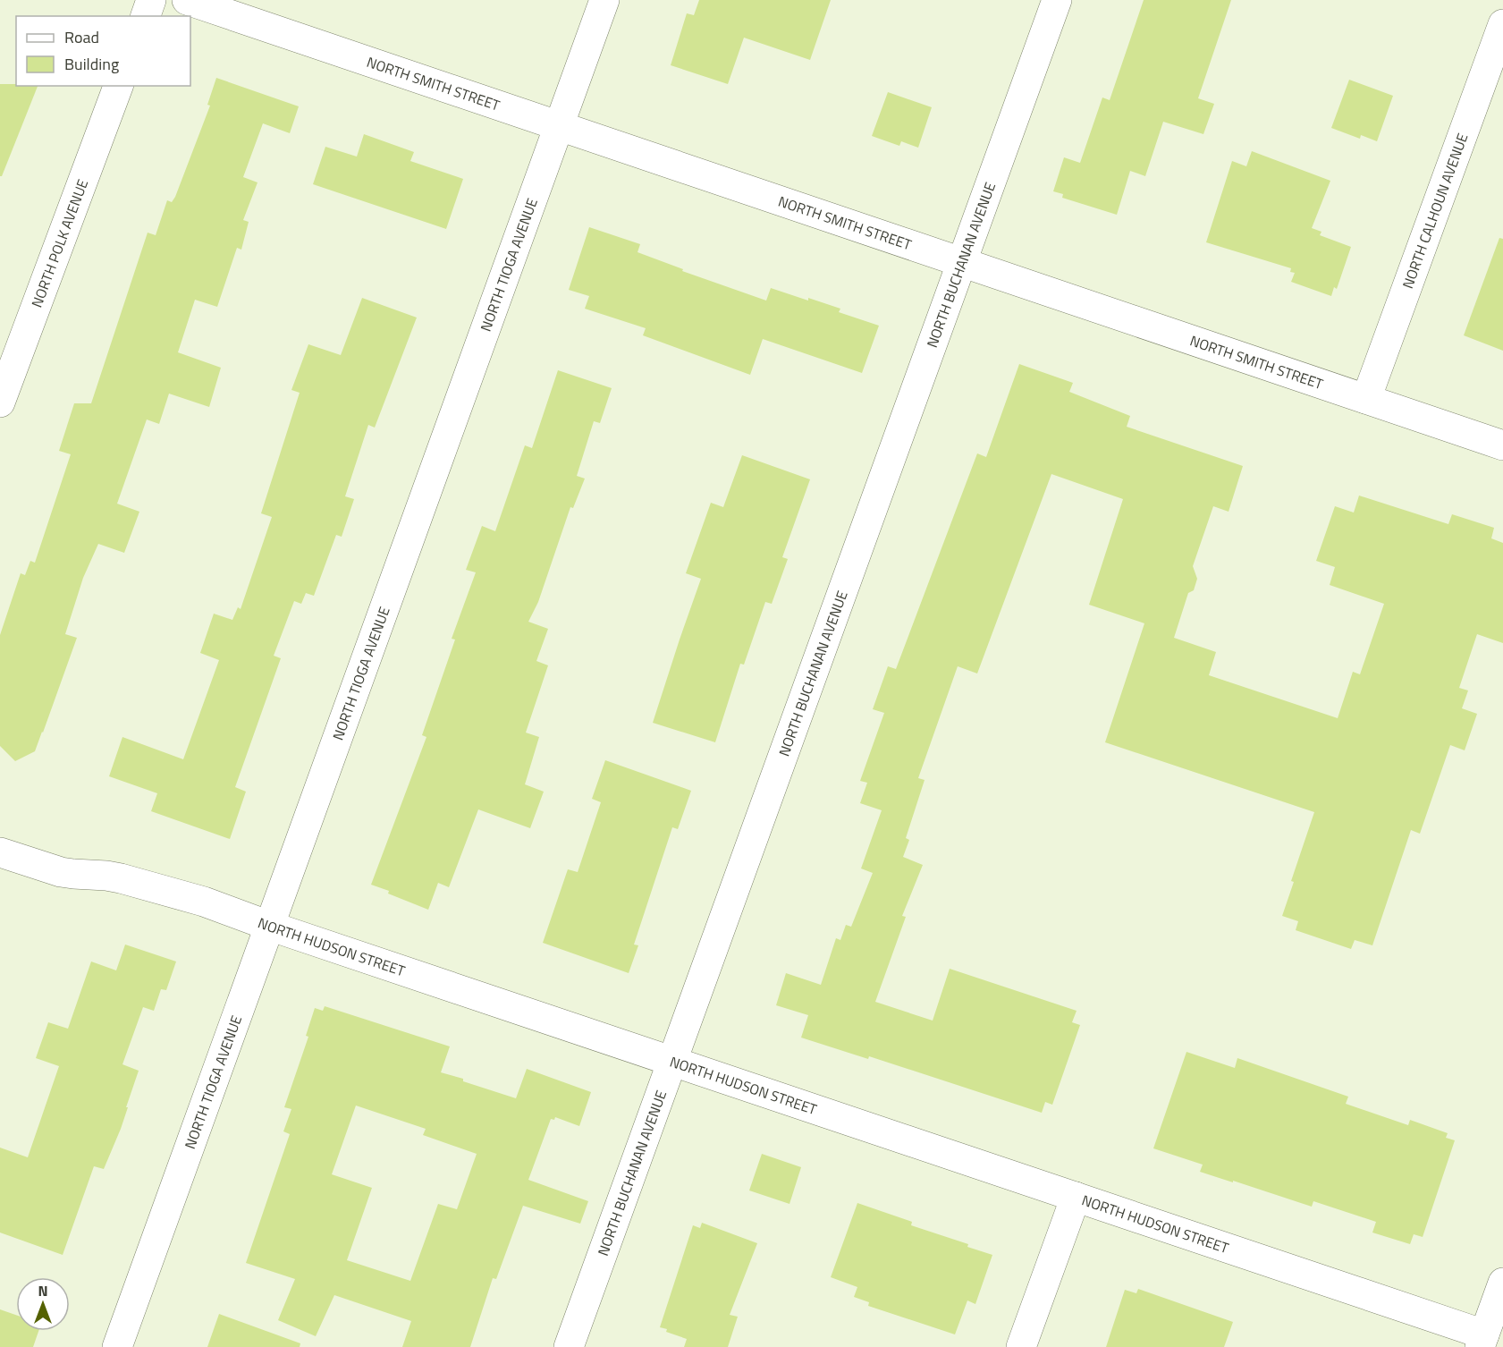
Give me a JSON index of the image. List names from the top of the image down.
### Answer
{
  "streets": {
    "street": [
      "NORTH SMITH STREET",
      "NORTH CALHOUN AVENUE",
      "NORTH POLK AVENUE",
      "NORTH TIOGA AVENUE",
      "NORTH BUCHANAN AVENUE",
      "NORTH HUDSON STREET"
    ]
  },
  "crossings": [
    ["NORTH SMITH STREET", "NORTH CALHOUN AVENUE"],
    ["NORTH SMITH STREET", "NORTH TIOGA AVENUE"],
    ["NORTH SMITH STREET", "NORTH BUCHANAN AVENUE"],
    ["NORTH TIOGA AVENUE", "NORTH HUDSON STREET"],
    ["NORTH BUCHANAN AVENUE", "NORTH HUDSON STREET"]
  ],
  "legend": ["Road", "Building"],
  "north": "top"
}
